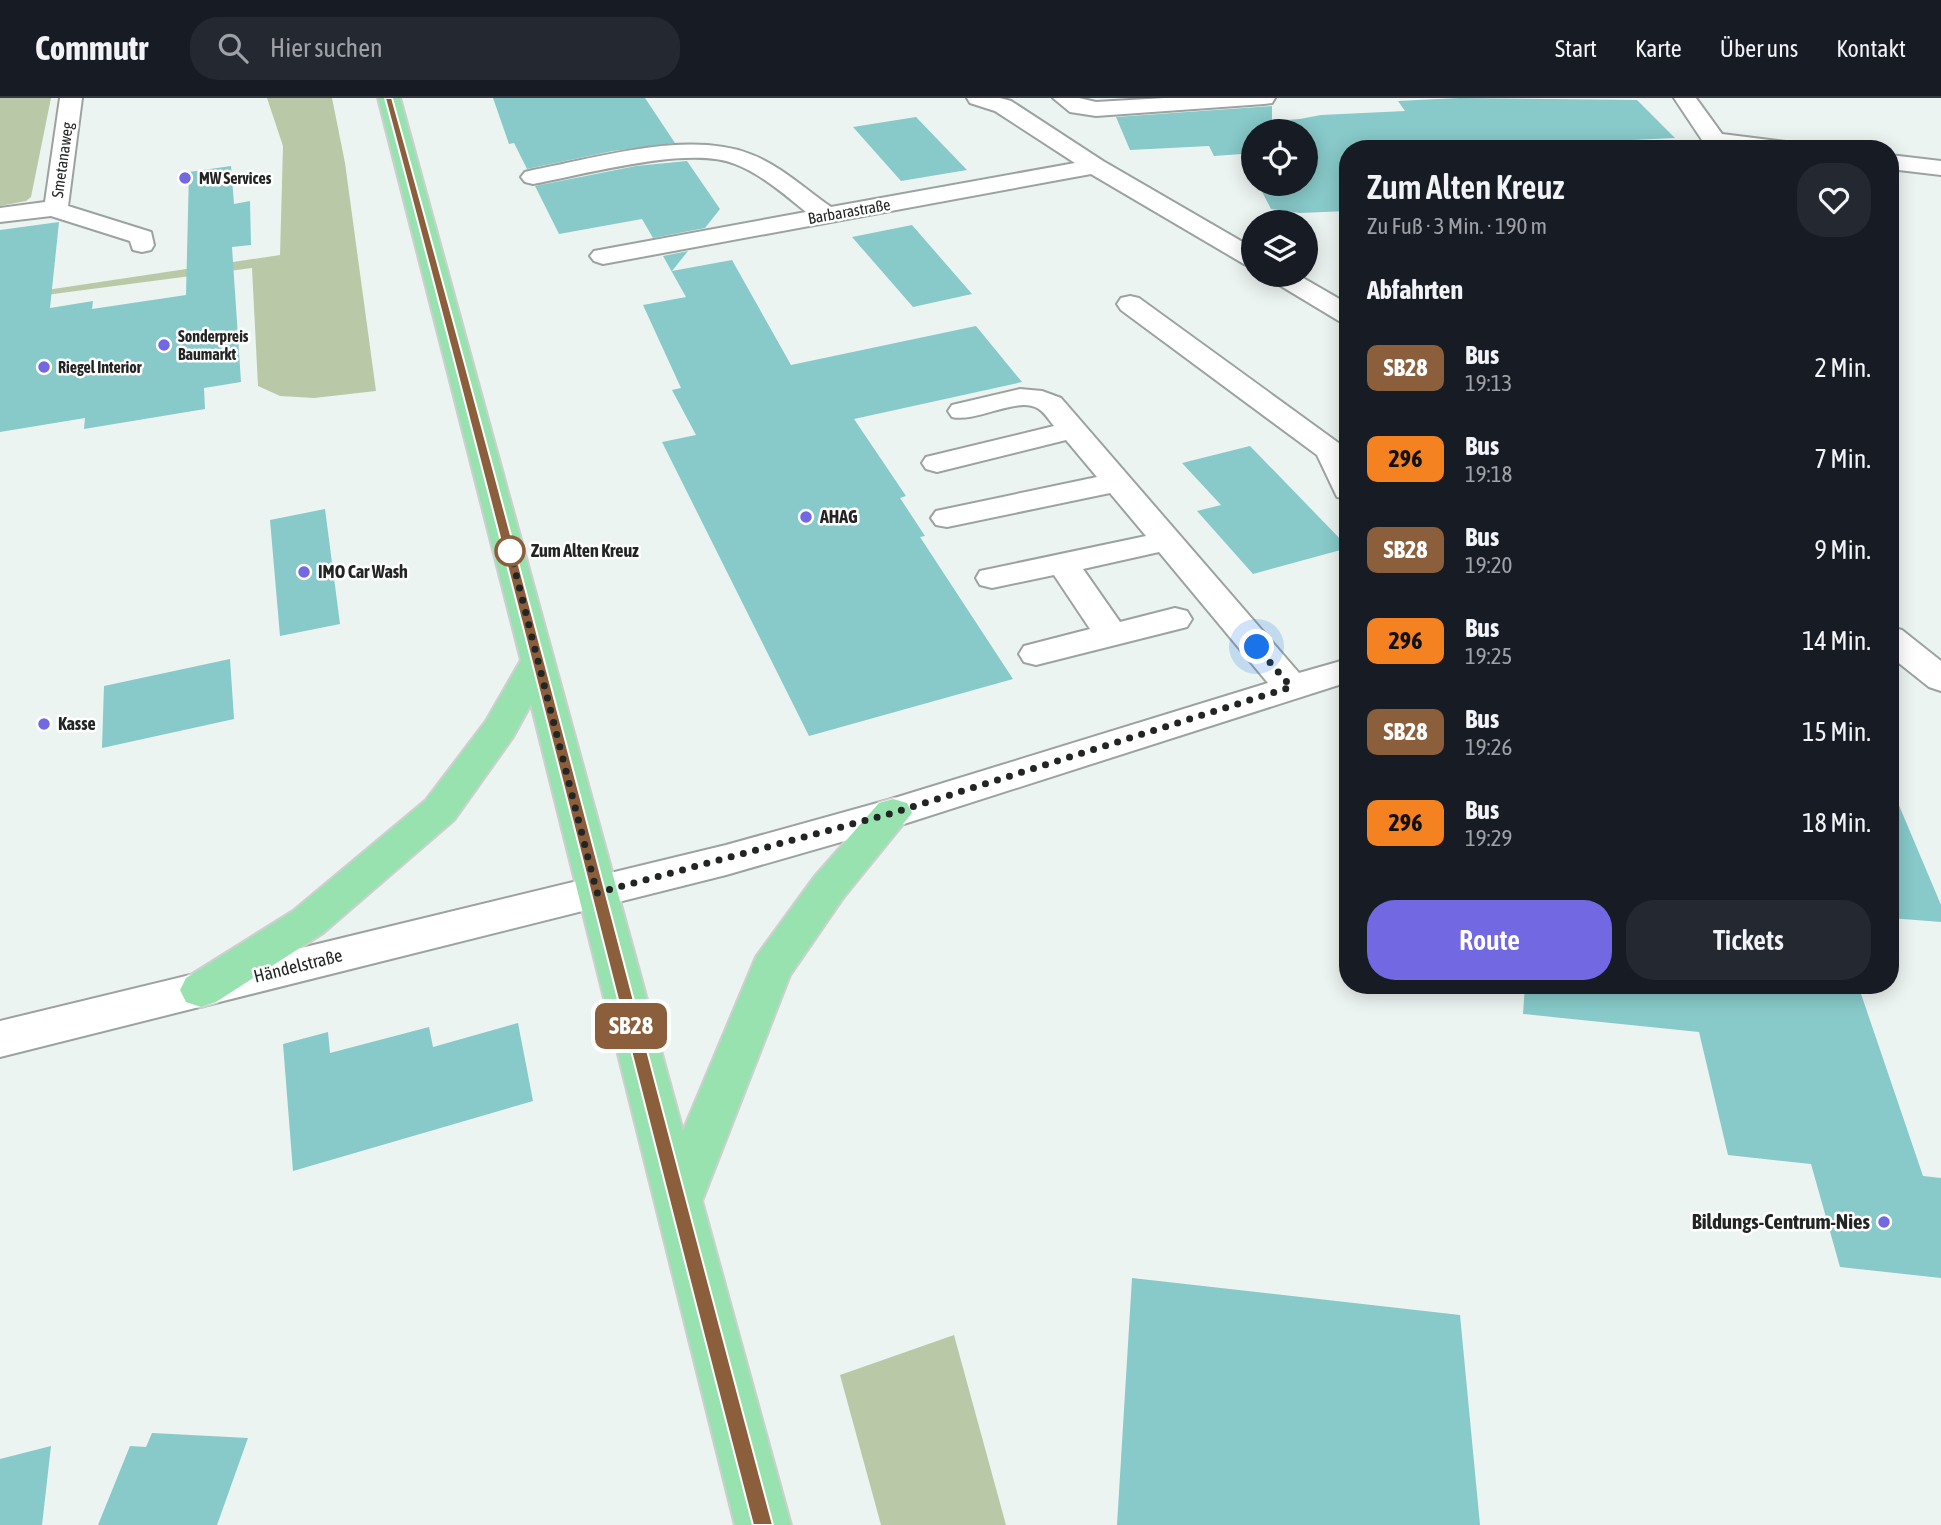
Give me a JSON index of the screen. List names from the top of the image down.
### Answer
{
  "streets": {
    "street": ["Smetanaweg", "Barbarastraße", "Händelstraße"]
  },
  "places": [
    "MW Services",
    "Sonderpreis Baumarkt",
    "Riegel Interior",
    "AHAG",
    "Zum Alten Kreuz",
    "IMO Car Wash",
    "Kasse",
    "Bildungs-Centrum-Nies"
  ],
  "lines": ["bus line SB28"],
  "page": {
    "header": "Commutr",
    "search": "Hier suchen",
    "nav": [
      "Start",
      "Karte",
      "Über uns",
      "Kontakt"
    ],
    "on_map": "SB28",
    "heading": [
      ["Zum Alten Kreuz", "Zu Fuß · 3 Min. · 190 m"],
      "Abfahrten"
    ],
    "list": [
      {
        "mark": "SB28",
        "name": "Bus",
        "note": "19:13",
        "value": "2 Min."
      },
      {
        "mark": "296",
        "name": "Bus",
        "note": "19:18",
        "value": "7 Min."
      },
      {
        "mark": "SB28",
        "name": "Bus",
        "note": "19:20",
        "value": "9 Min."
      },
      {
        "mark": "296",
        "name": "Bus",
        "note": "19:25",
        "value": "14 Min."
      },
      {
        "mark": "SB28",
        "name": "Bus",
        "note": "19:26",
        "value": "15 Min."
      },
      {
        "mark": "296",
        "name": "Bus",
        "note": "19:29",
        "value": "18 Min."
      }
    ],
    "buttons": ["Route", "Tickets"]
  }
}
